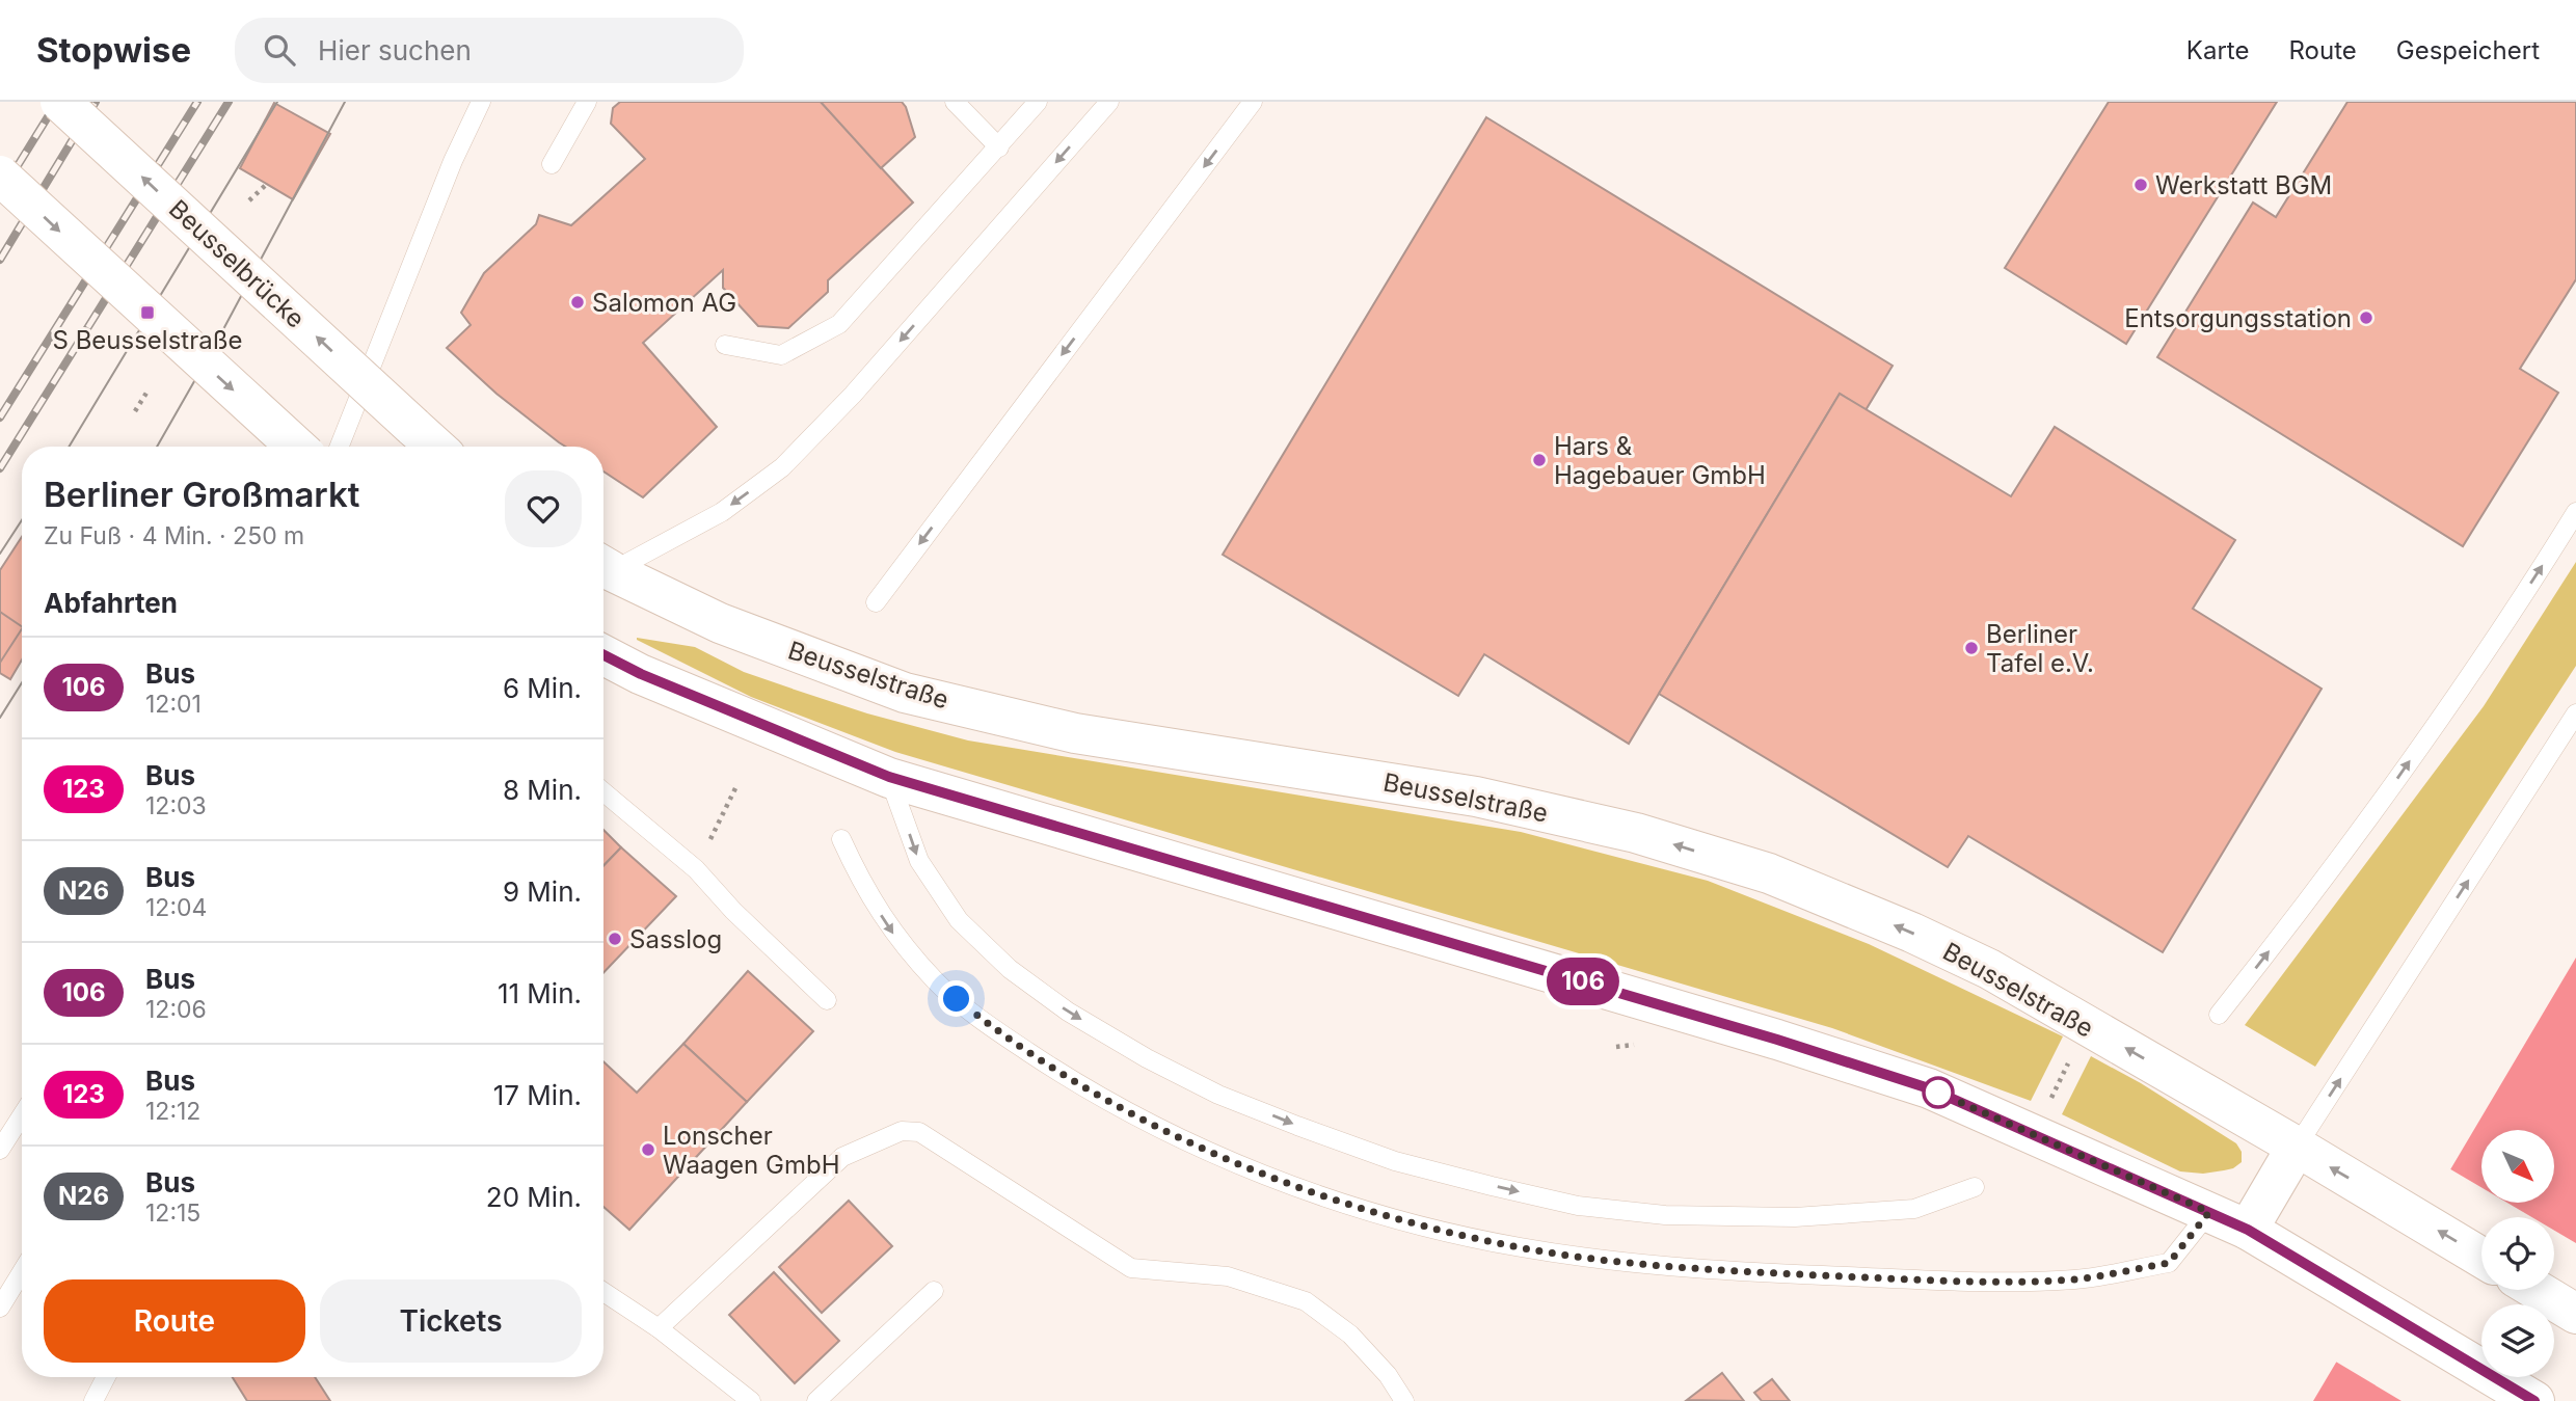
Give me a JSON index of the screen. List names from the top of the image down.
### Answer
{
  "streets": {
    "main road": ["Beusselbrücke", "Beusselstraße"]
  },
  "places": {
    "other": [
      "Werkstatt BGM",
      "Salomon AG",
      "Entsorgungsstation",
      "Hars & Hagebauer GmbH",
      "Berliner Tafel e.V.",
      "Sasslog",
      "Lonscher Waagen GmbH"
    ],
    "transit": ["S Beusselstraße"]
  },
  "lines": ["bus line 106"],
  "north": "bottom right",
  "page": {
    "header": "Stopwise",
    "search": "Hier suchen",
    "nav": ["Karte", "Route", "Gespeichert"],
    "on_map": "106",
    "heading": [
      ["Berliner Großmarkt", "Zu Fuß · 4 Min. · 250 m"],
      "Abfahrten"
    ],
    "list": [
      {
        "mark": "106",
        "name": "Bus",
        "note": "12:01",
        "value": "6 Min."
      },
      {
        "mark": "123",
        "name": "Bus",
        "note": "12:03",
        "value": "8 Min."
      },
      {
        "mark": "N26",
        "name": "Bus",
        "note": "12:04",
        "value": "9 Min."
      },
      {
        "mark": "106",
        "name": "Bus",
        "note": "12:06",
        "value": "11 Min."
      },
      {
        "mark": "123",
        "name": "Bus",
        "note": "12:12",
        "value": "17 Min."
      },
      {
        "mark": "N26",
        "name": "Bus",
        "note": "12:15",
        "value": "20 Min."
      }
    ],
    "buttons": ["Route", "Tickets"]
  }
}
